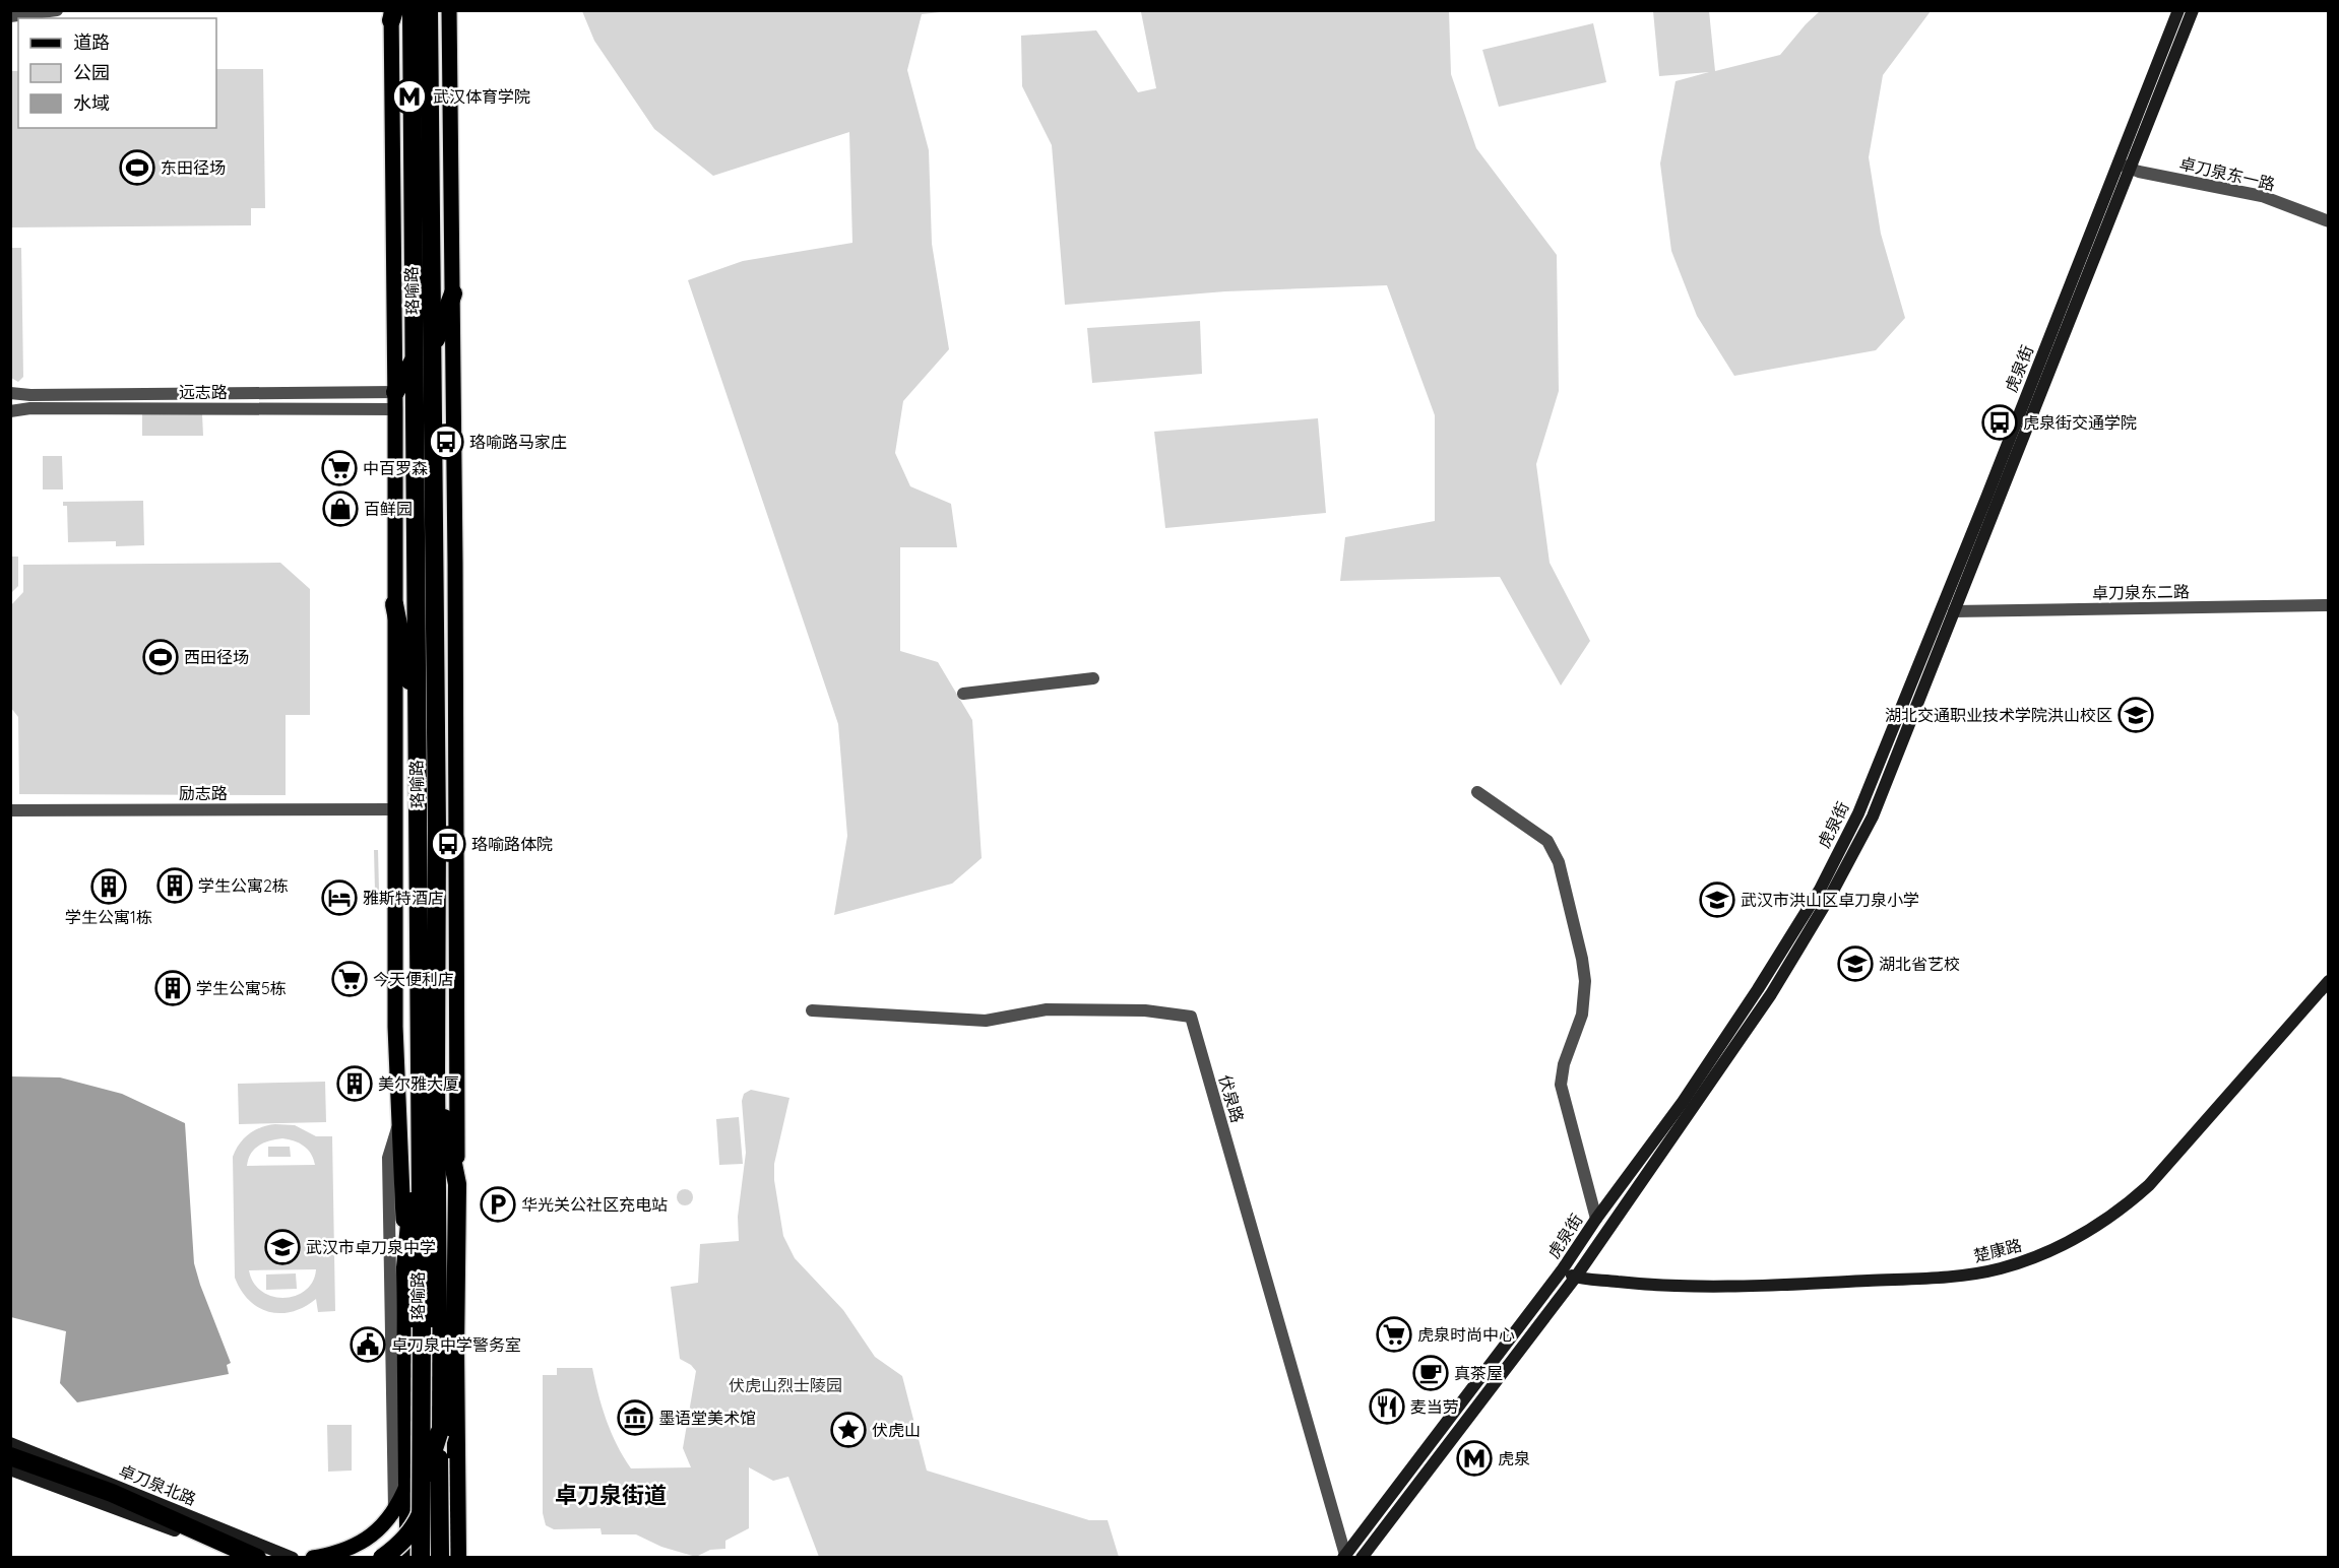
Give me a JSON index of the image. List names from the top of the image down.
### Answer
{
  "streets": {
    "highway": ["珞喻路"],
    "main road": ["虎泉街", "楚康路", "卓刀泉北路"],
    "street": [
      "卓刀泉东一路",
      "远志路",
      "卓刀泉东二路",
      "励志路",
      "伏泉路"
    ]
  },
  "crossings": [
    ["卓刀泉东一路", "虎泉街"],
    ["虎泉街", "卓刀泉东二路"],
    ["虎泉街", "伏泉路"],
    ["虎泉街", "楚康路"]
  ],
  "districts": ["卓刀泉街道"],
  "parks": ["伏虎山烈士陵园"],
  "places": {
    "metro station": ["武汉体育学院", "虎泉"],
    "sports": ["东田径场", "西田径场"],
    "bus stop": ["虎泉街交通学院", "珞喻路马家庄", "珞喻路体院"],
    "supermarket": ["中百罗森", "今天便利店", "虎泉时尚中心"],
    "shop": ["百鲜园"],
    "school or university": [
      "湖北交通职业技术学院洪山校区",
      "武汉市洪山区卓刀泉小学",
      "湖北省艺校",
      "武汉市卓刀泉中学"
    ],
    "building": [
      "学生公寓2栋",
      "学生公寓1栋",
      "学生公寓5栋",
      "美尔雅大厦"
    ],
    "hotel": ["雅斯特酒店"],
    "parking": ["华光关公社区充电站"],
    "public building": ["卓刀泉中学警务室"],
    "cafe": ["真茶屋"],
    "restaurant": ["麦当劳"],
    "museum": ["墨语堂美术馆"],
    "place": ["伏虎山"]
  },
  "legend": ["道路", "公园", "水域"]
}
